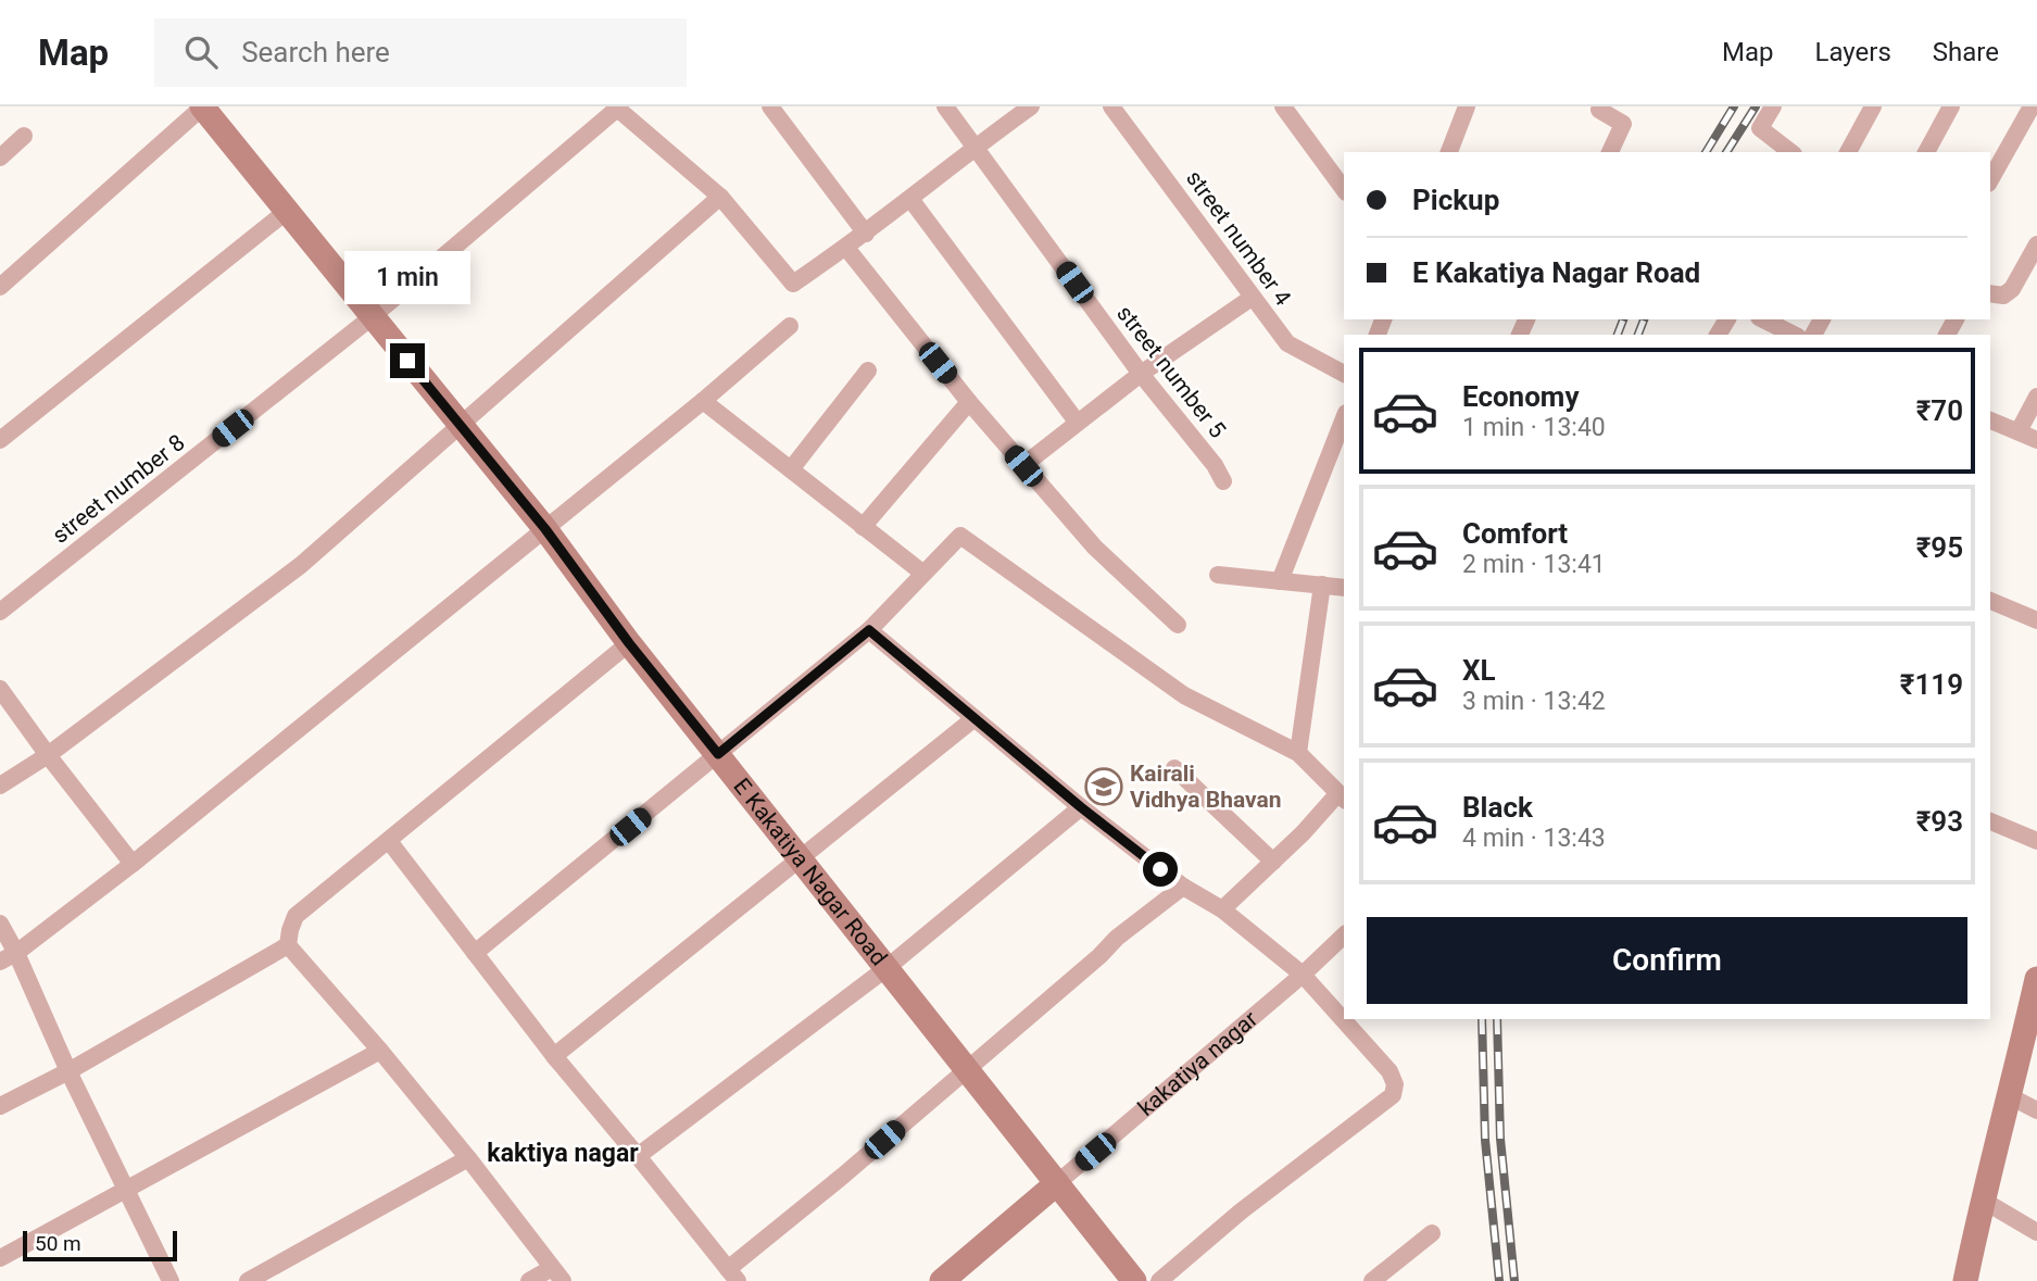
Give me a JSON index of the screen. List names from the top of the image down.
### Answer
{
  "streets": {
    "street": [
      "street number 4",
      "street number 5",
      "street number 8",
      "E Kakatiya Nagar Road",
      "kakatiya nagar"
    ]
  },
  "crossings": [
    ["street number 8", "E Kakatiya Nagar Road"],
    ["E Kakatiya Nagar Road", "kakatiya nagar"]
  ],
  "districts": ["kaktiya nagar"],
  "places": {
    "school or university": ["Kairali Vidhya Bhavan"]
  },
  "scale_bar": "50 m",
  "page": {
    "header": "Map",
    "search": "Search here",
    "nav": ["Map", "Layers", "Share"],
    "banner": ["Pickup", "E Kakatiya Nagar Road"],
    "bubble": "1 min",
    "list": [
      {
        "name": "Economy",
        "note": "1 min · 13:40",
        "value": "₹70"
      },
      {
        "name": "Comfort",
        "note": "2 min · 13:41",
        "value": "₹95"
      },
      {
        "name": "XL",
        "note": "3 min · 13:42",
        "value": "₹119"
      },
      {
        "name": "Black",
        "note": "4 min · 13:43",
        "value": "₹93"
      }
    ],
    "buttons": "Confirm",
    "scale": "50 m"
  }
}
